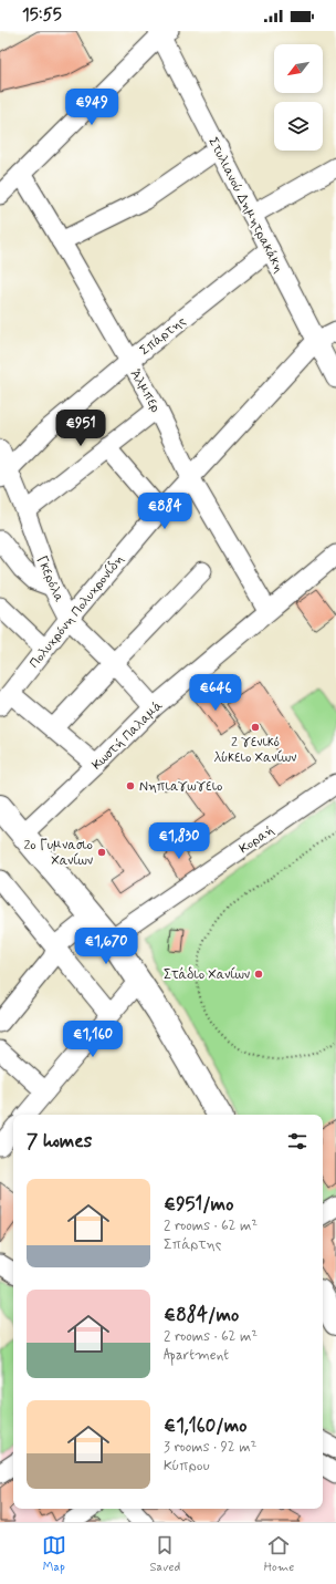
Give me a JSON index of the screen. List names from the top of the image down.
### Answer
{
  "streets": {
    "street": [
      "Στυλιανού Δημητρακάκη",
      "Σπάρτης",
      "Άλμπερ",
      "Γκερόλα",
      "Πολυχρόνη Πολυχρονίδη",
      "Κωστή Παλαμά",
      "Κοραή"
    ]
  },
  "crossings": [
    ["Στυλιανού Δημητρακάκη", "Σπάρτης"],
    ["Στυλιανού Δημητρακάκη", "Πολυχρόνη Πολυχρονίδη"],
    ["Σπάρτης", "Άλμπερ"],
    ["Σπάρτης", "Γκερόλα"],
    ["Άλμπερ", "Πολυχρόνη Πολυχρονίδη"],
    ["Άλμπερ", "Κωστή Παλαμά"],
    ["Γκερόλα", "Πολυχρόνη Πολυχρονίδη"],
    ["Γκερόλα", "Κωστή Παλαμά"]
  ],
  "places": [
    "2 γενικό λύκειο Χανίων",
    "Νηπιαγωγειο",
    "2ο Γυμνασιο Χανίων",
    "Στάδιο Χανίων"
  ],
  "north": "bottom left",
  "page": {
    "status": "15:55",
    "price": [
      "€949",
      "€951",
      "€884",
      "€646",
      "€1,830",
      "€1,670",
      "€1,160"
    ],
    "heading": "7 homes",
    "list": [
      {
        "name": "€951/mo",
        "note": "2 rooms · 62 m² · Σπάρτης"
      },
      {
        "name": "€884/mo",
        "note": "2 rooms · 62 m² · Apartment"
      },
      {
        "name": "€1,160/mo",
        "note": "3 rooms · 92 m² · Κύπρου"
      }
    ],
    "tabs": ["Map", "Saved", "Home"]
  }
}
